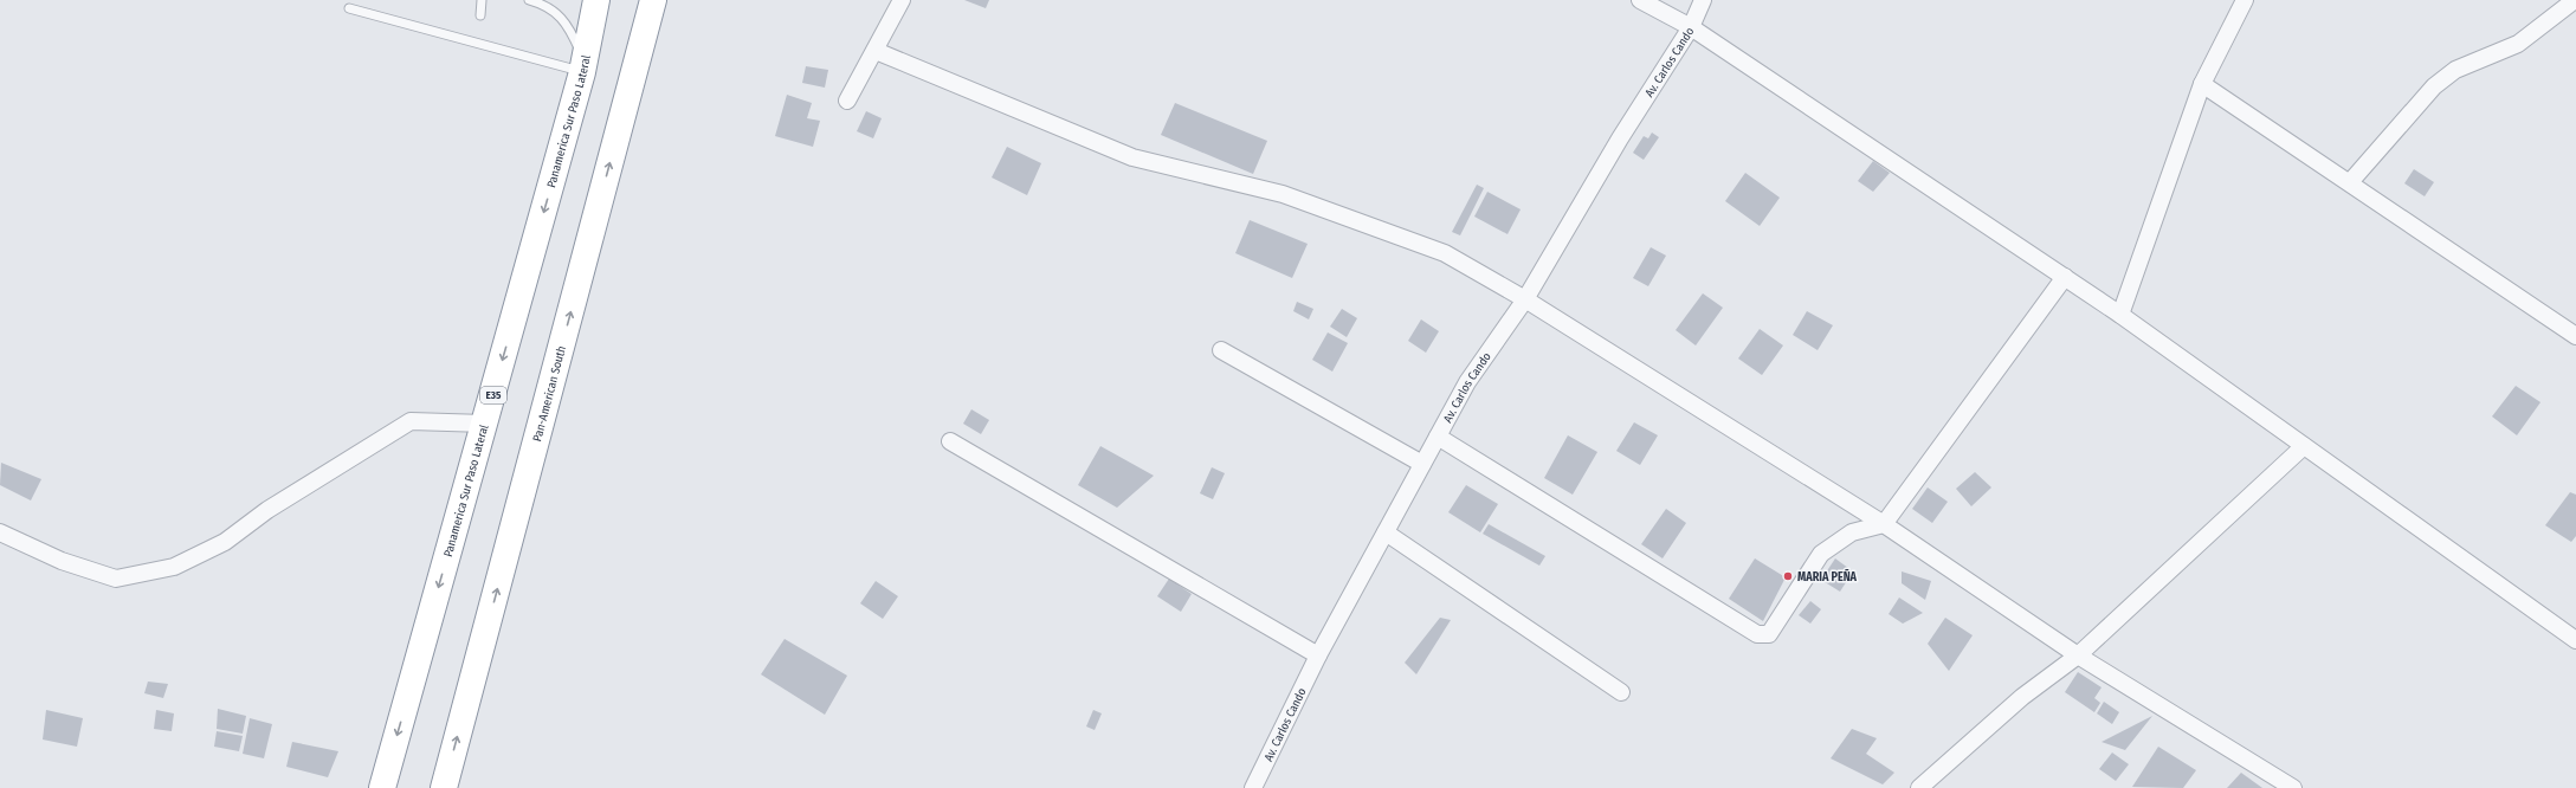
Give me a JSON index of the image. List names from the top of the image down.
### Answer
{
  "streets": {
    "highway": ["Panamerica Sur Paso Lateral", "Pan-American South", "E35"],
    "street": ["Av. Carlos Cando"]
  },
  "one_way": ["Panamerica Sur Paso Lateral", "Pan-American South"],
  "places": ["MARIA PEÑA"]
}
